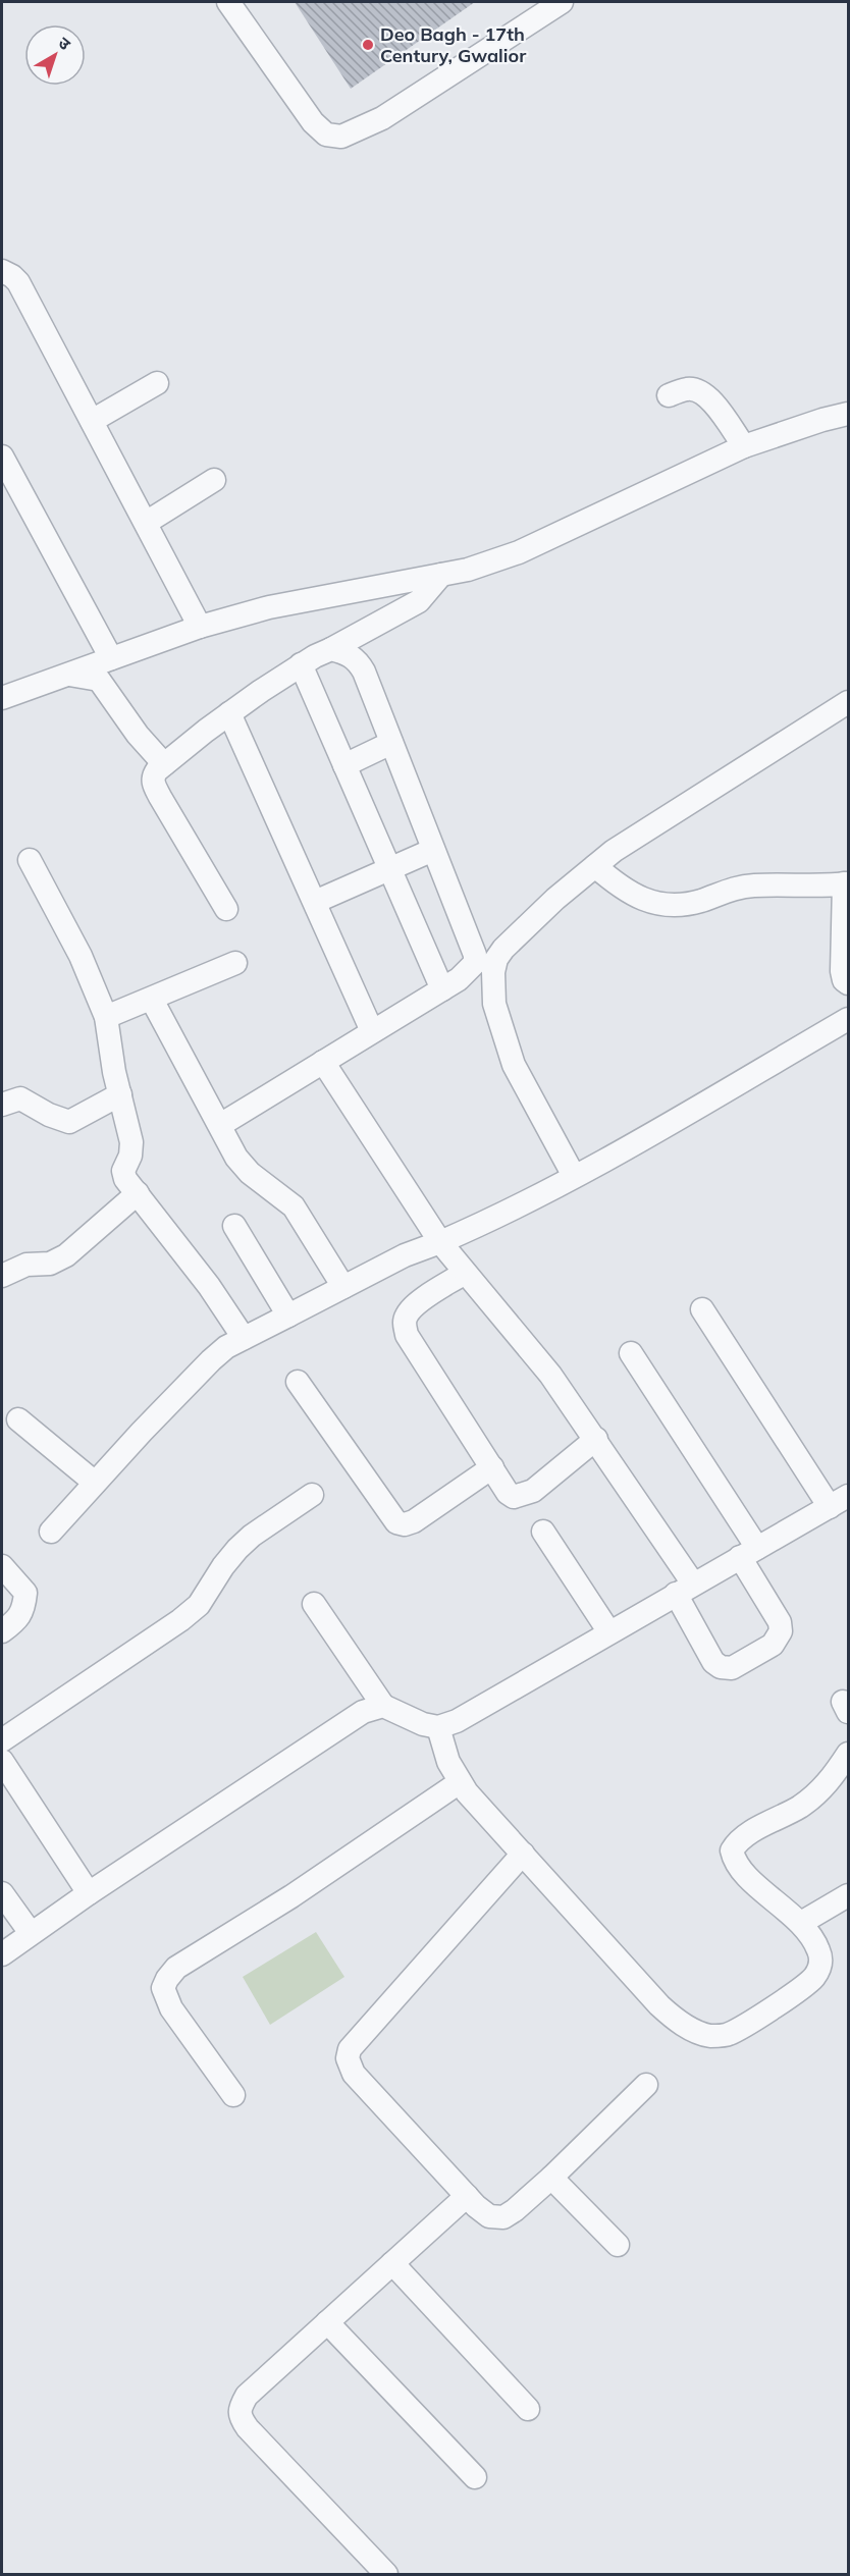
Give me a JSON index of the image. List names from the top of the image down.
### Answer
{
  "places": ["Deo Bagh - 17th Century, Gwalior"],
  "north": "top right"
}
